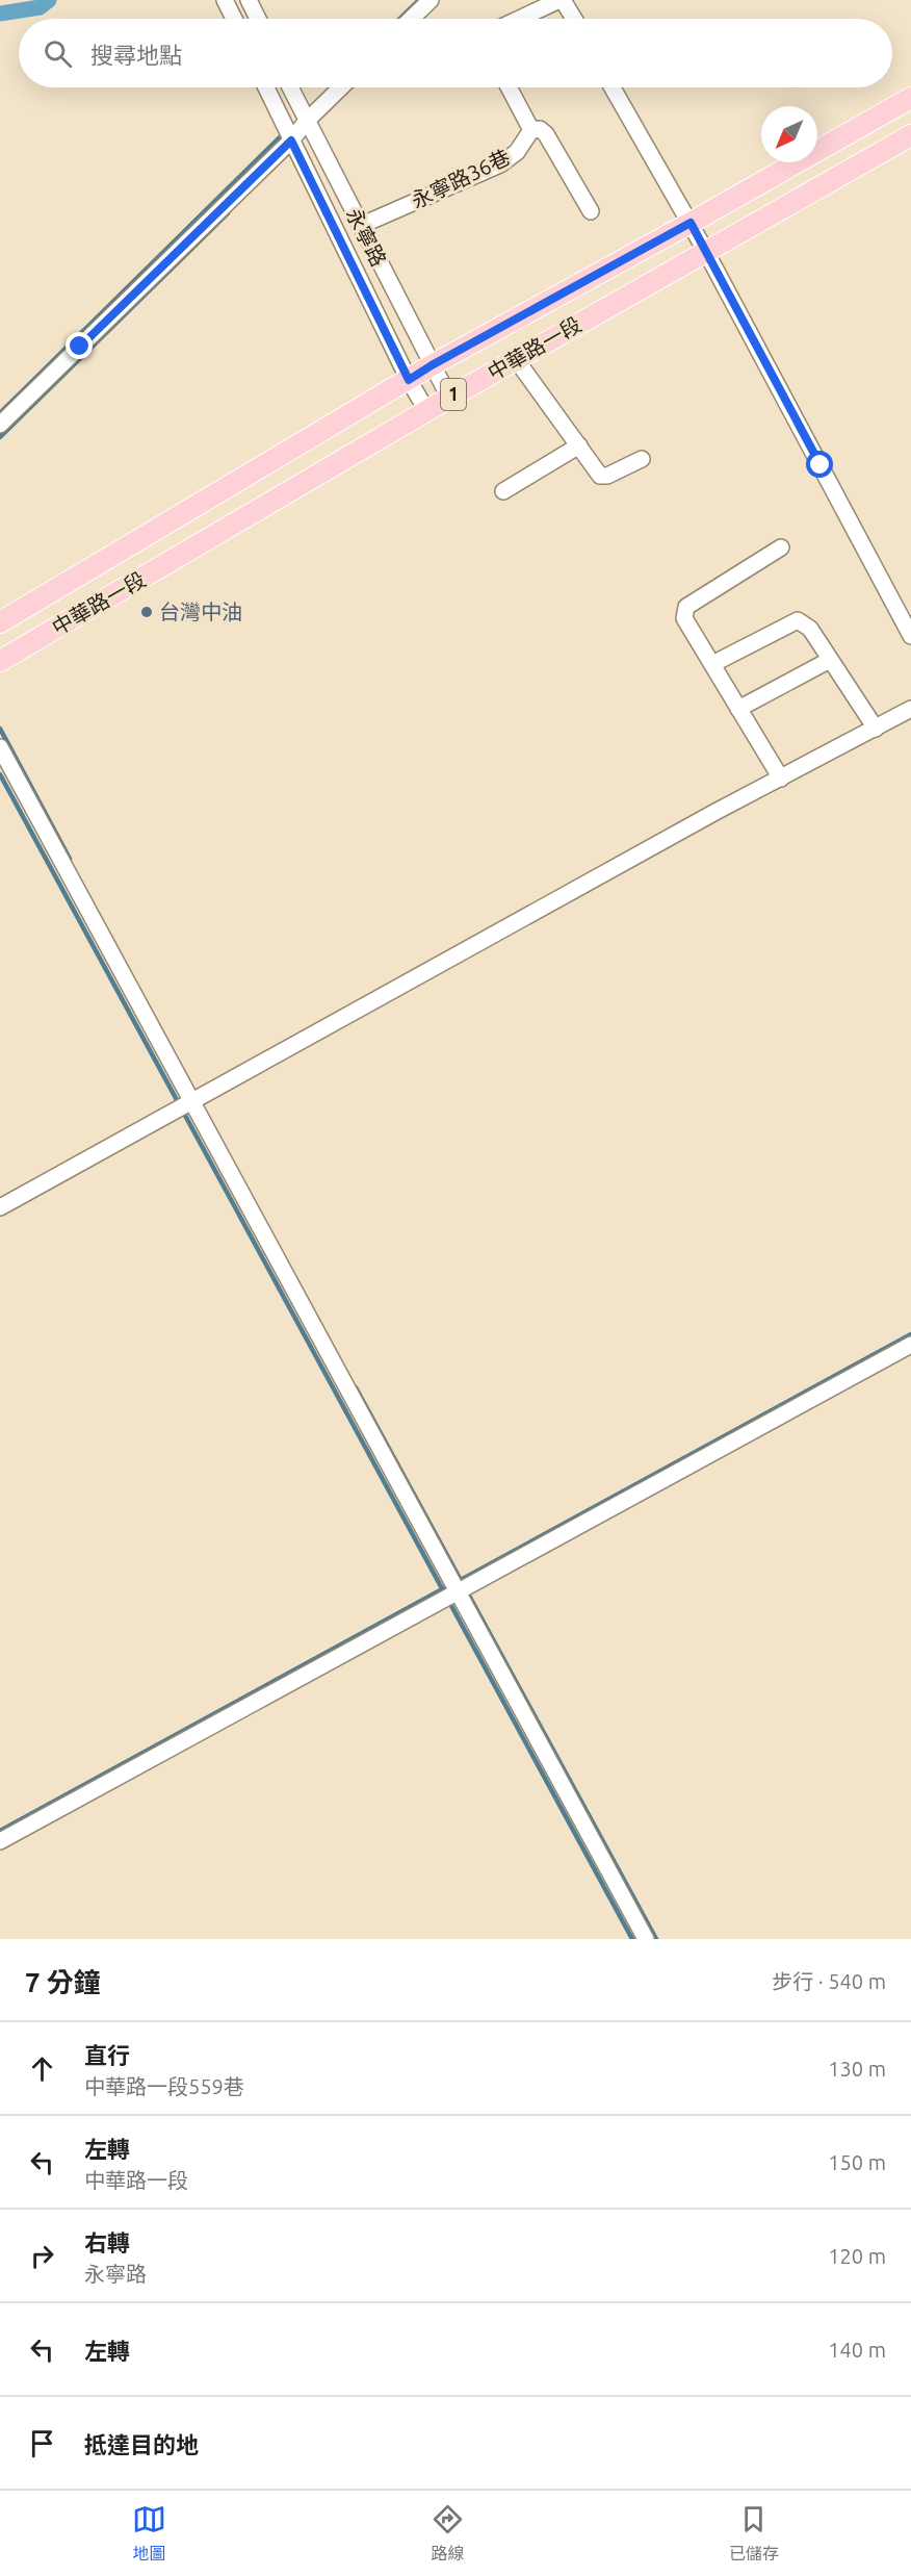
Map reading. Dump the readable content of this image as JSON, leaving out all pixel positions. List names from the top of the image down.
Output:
{
  "streets": {
    "main road": ["中華路一段", "1"],
    "street": ["永寧路36巷", "永寧路"]
  },
  "crossings": [
    ["永寧路36巷", "永寧路"],
    ["永寧路", "中華路一段"]
  ],
  "places": ["台灣中油"],
  "north": "bottom left",
  "page": {
    "search": "搜尋地點",
    "heading": ["7 分鐘", "步行 · 540 m"],
    "list": [
      ["直行", "中華路一段559巷", "130 m"],
      ["左轉", "中華路一段", "150 m"],
      ["右轉", "永寧路", "120 m"],
      ["左轉", "140 m"],
      "抵達目的地"
    ],
    "nav": ["地圖", "路線", "已儲存"]
  }
}
